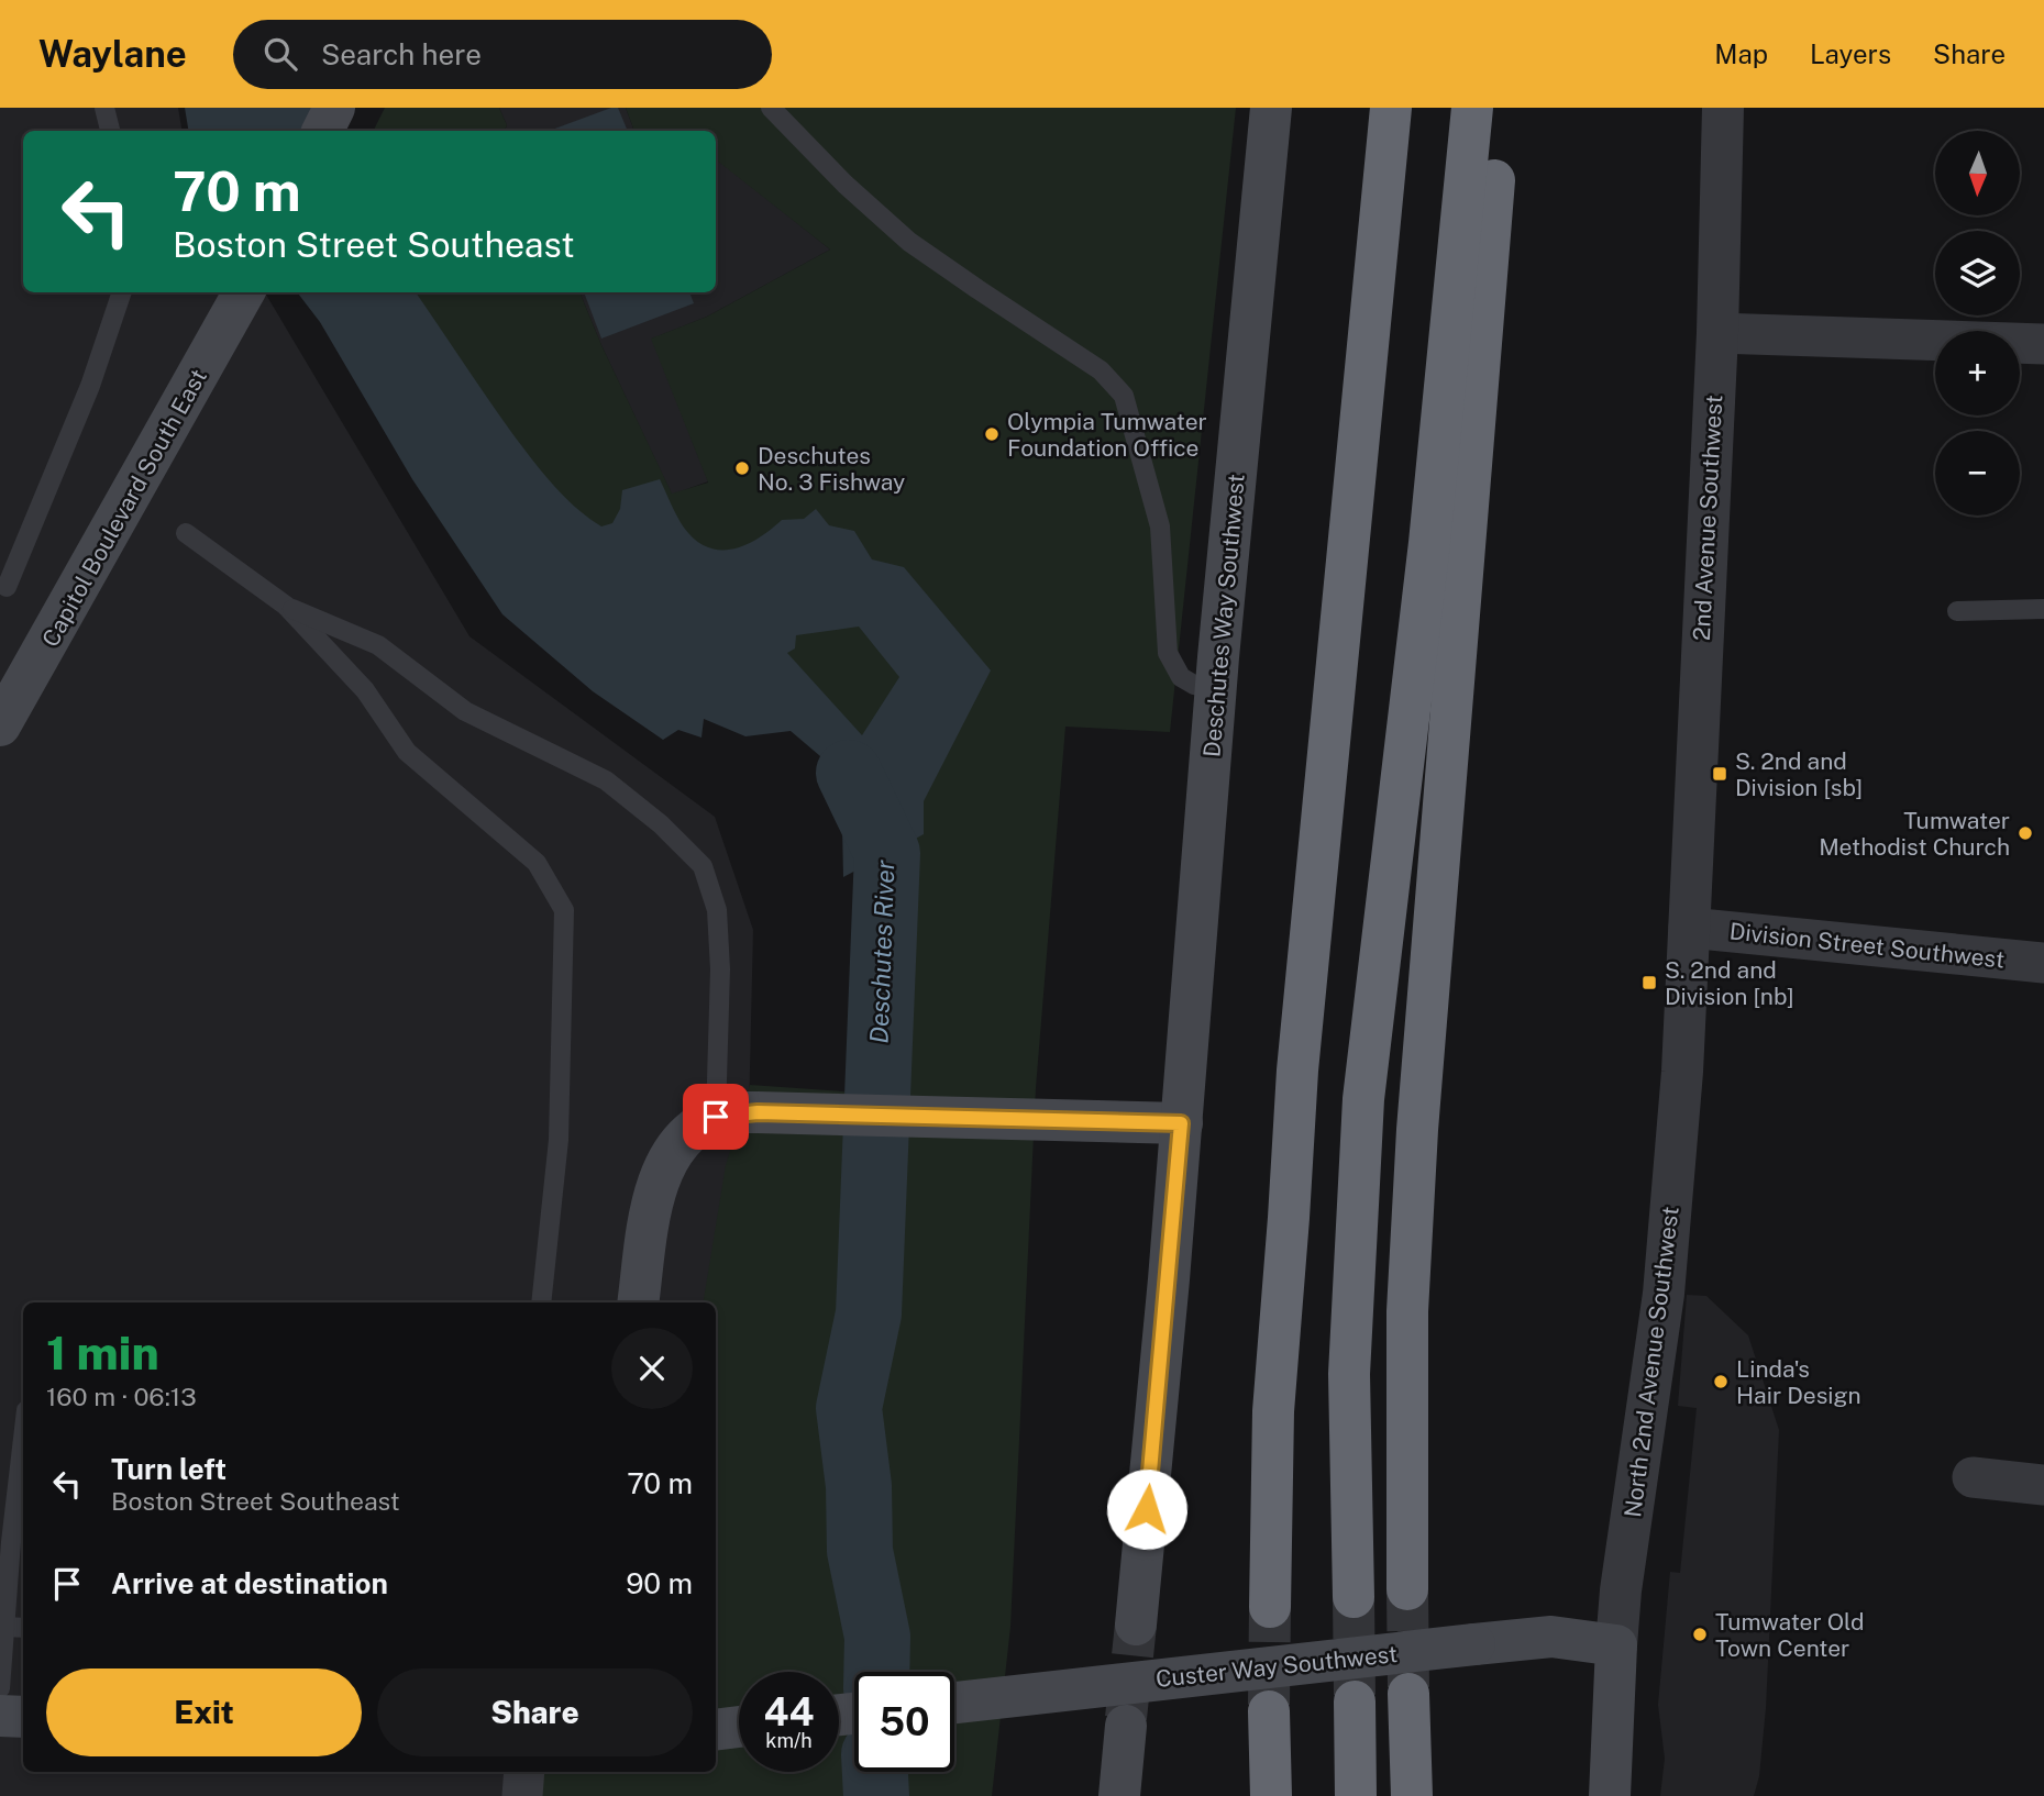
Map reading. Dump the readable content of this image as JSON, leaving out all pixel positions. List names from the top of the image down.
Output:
{
  "streets": {
    "main road": [
      "Capitol Boulevard South East",
      "Deschutes Way Southwest",
      "North 2nd Avenue Southwest",
      "Custer Way Southwest"
    ],
    "street": ["2nd Avenue Southwest", "Division Street Southwest"]
  },
  "crossings": [
    ["2nd Avenue Southwest", "Division Street Southwest"],
    ["2nd Avenue Southwest", "North 2nd Avenue Southwest"],
    ["Division Street Southwest", "North 2nd Avenue Southwest"],
    ["North 2nd Avenue Southwest", "Custer Way Southwest"]
  ],
  "water": ["Deschutes River"],
  "places": {
    "other": [
      "Olympia Tumwater Foundation Office",
      "Deschutes No. 3 Fishway",
      "Tumwater Methodist Church",
      "Linda's Hair Design",
      "Tumwater Old Town Center"
    ],
    "transit": ["S. 2nd and Division [sb]", "S. 2nd and Division [nb]"]
  },
  "north": "bottom",
  "page": {
    "header": "Waylane",
    "search": "Search here",
    "nav": ["Map", "Layers", "Share"],
    "map_buttons": ["+", "−"],
    "turn": ["70 m", "Boston Street Southeast"],
    "heading": ["1 min", "160 m · 06:13"],
    "list": [
      {
        "name": "Turn left",
        "note": "Boston Street Southeast",
        "value": "70 m"
      },
      {
        "name": "Arrive at destination",
        "value": "90 m"
      }
    ],
    "buttons": ["Exit", "Share"],
    "speed": "44 km/h",
    "limit": "50"
  }
}
